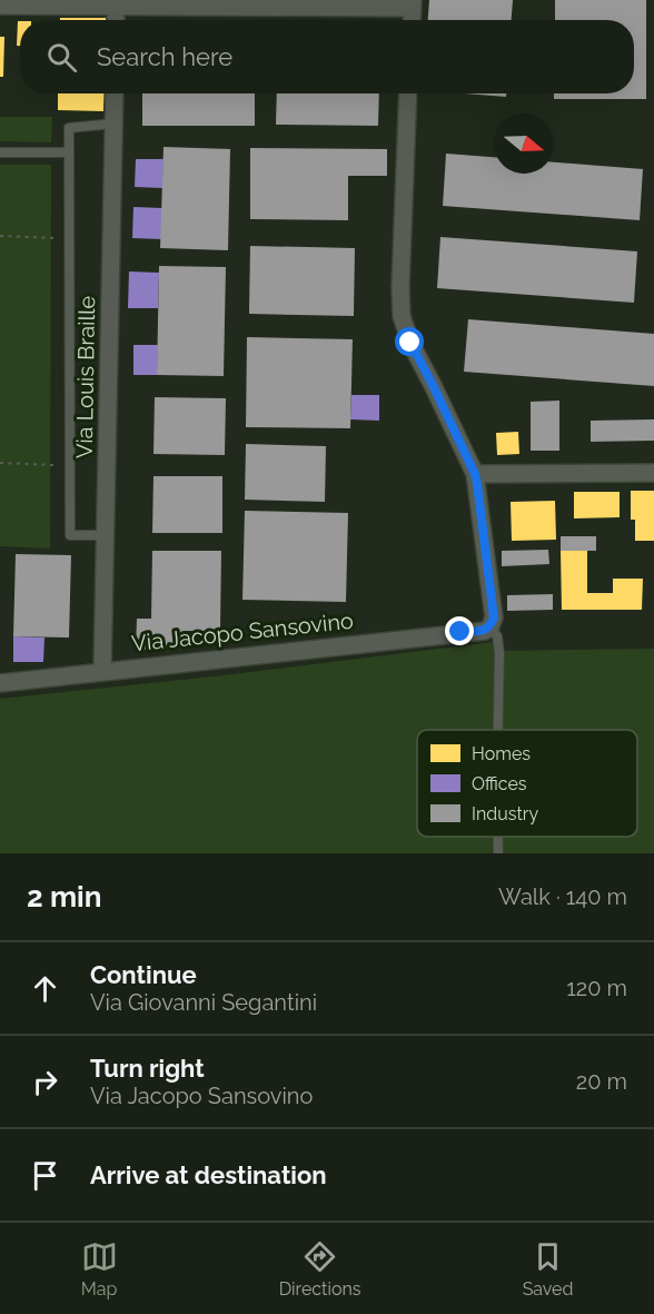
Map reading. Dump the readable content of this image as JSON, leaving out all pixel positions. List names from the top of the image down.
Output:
{
  "streets": {
    "street": ["Via Louis Braille", "Via Jacopo Sansovino"]
  },
  "crossings": [
    ["Via Louis Braille", "Via Jacopo Sansovino"]
  ],
  "legend": ["Homes", "Offices", "Industry"],
  "north": "right",
  "page": {
    "search": "Search here",
    "heading": ["2 min", "Walk · 140 m"],
    "list": [
      ["Continue", "Via Giovanni Segantini", "120 m"],
      ["Turn right", "Via Jacopo Sansovino", "20 m"],
      "Arrive at destination"
    ],
    "nav": ["Map", "Directions", "Saved"]
  }
}
